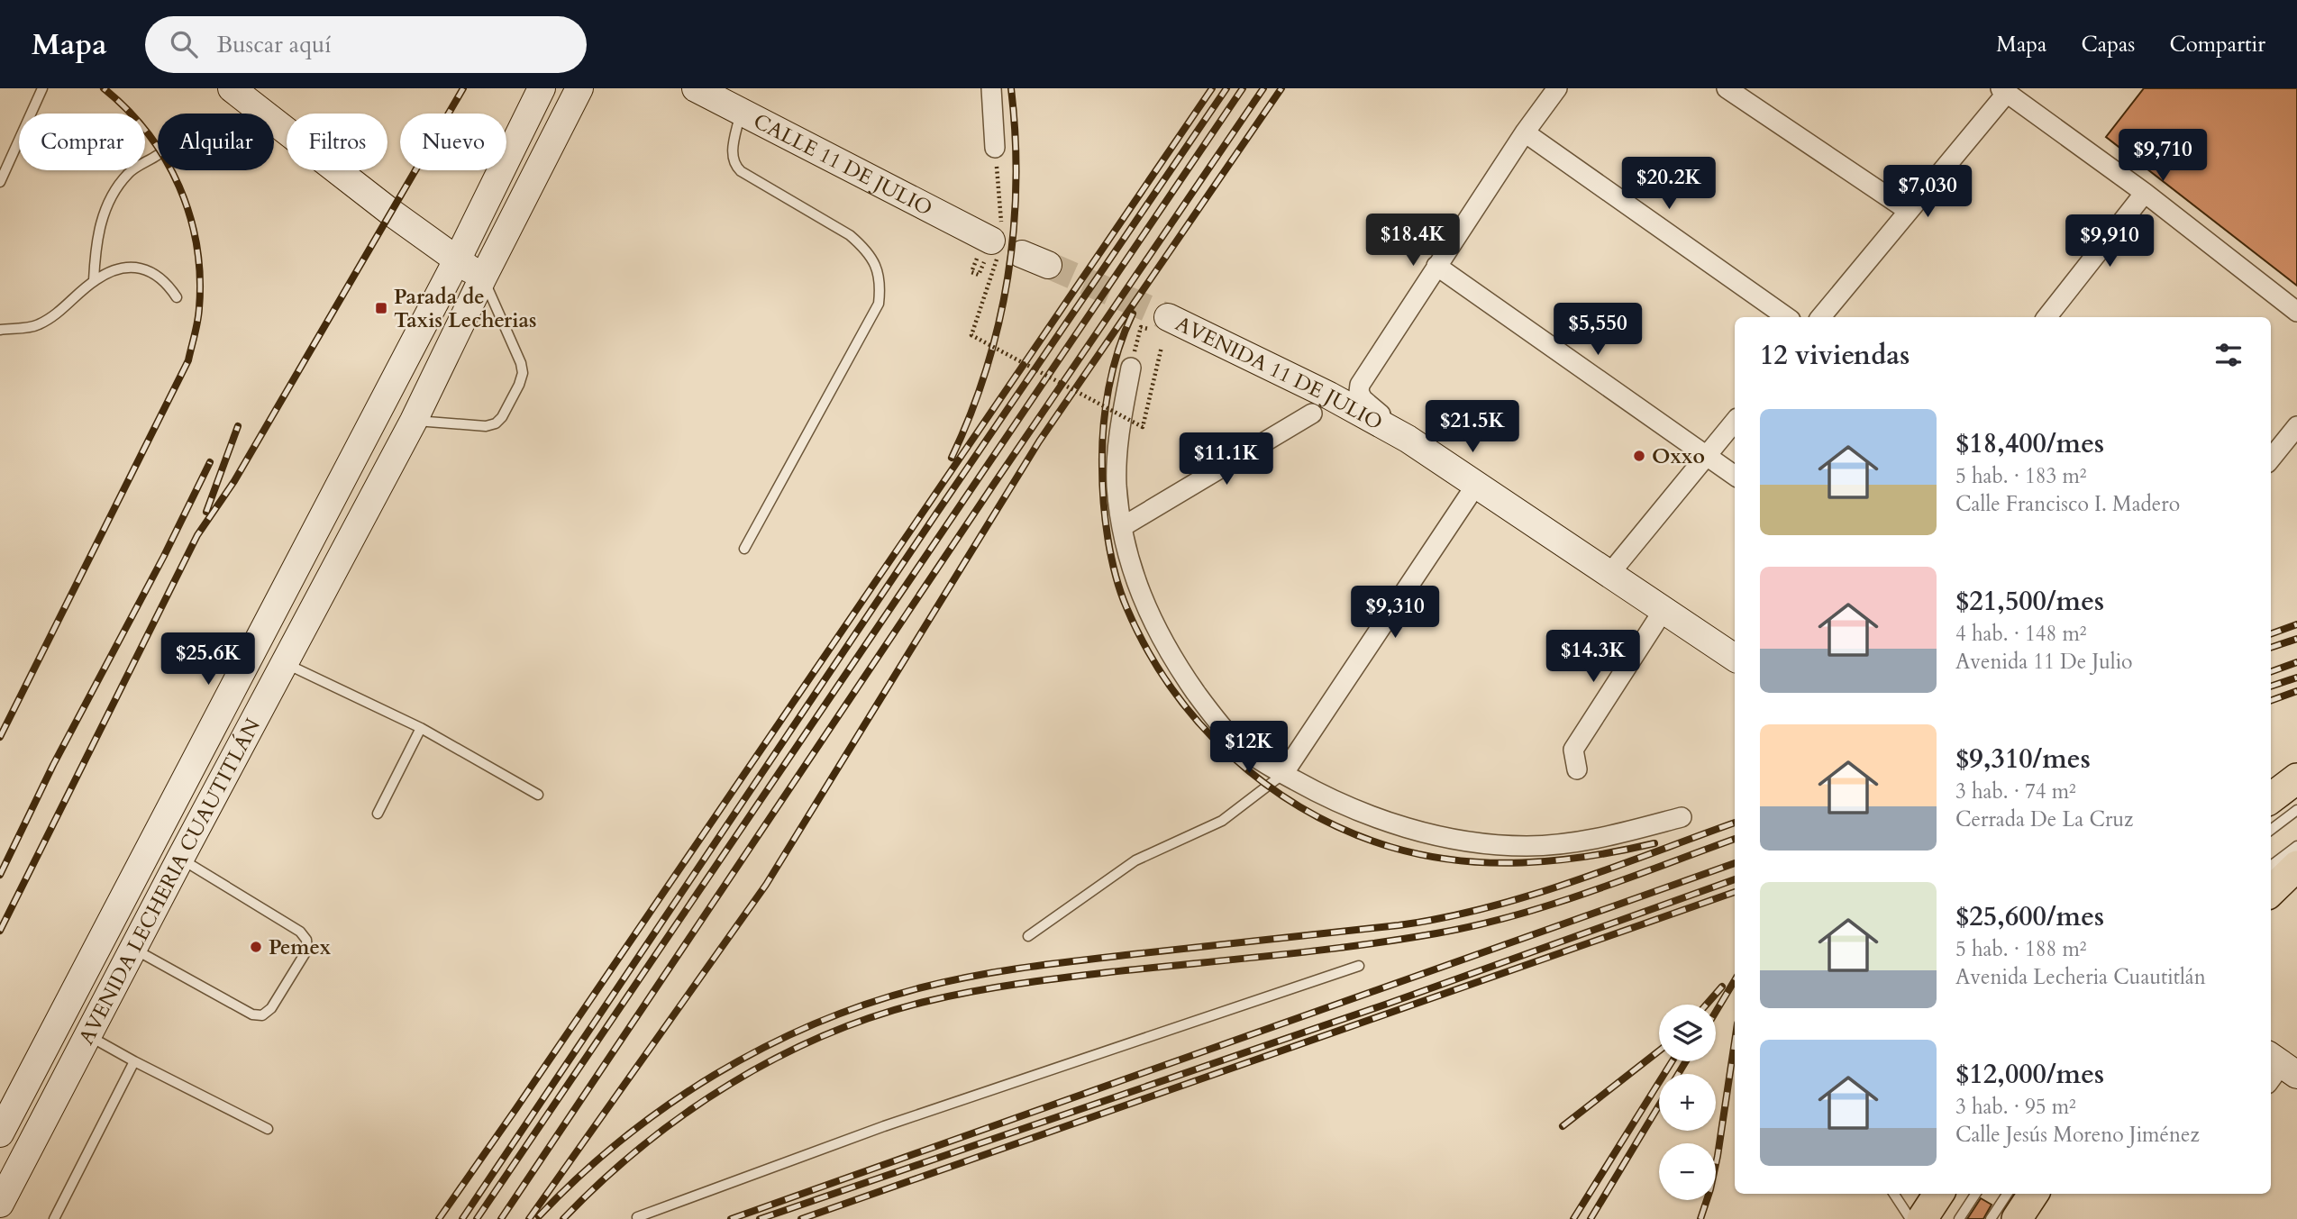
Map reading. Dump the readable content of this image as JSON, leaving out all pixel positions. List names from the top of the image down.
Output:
{
  "streets": {
    "main road": ["CALLE 11 DE JULIO", "AVENIDA 11 DE JULIO", "AVENIDA LECHERIA CUAUTITLÁN"]
  },
  "places": {
    "transit": ["Parada de Taxis Lecherias"],
    "other": ["Oxxo", "Pemex"]
  },
  "page": {
    "header": "Mapa",
    "search": "Buscar aquí",
    "nav": ["Mapa", "Capas", "Compartir"],
    "chip": [
      "Comprar",
      "Alquilar",
      "Filtros",
      "Nuevo"
    ],
    "price": [
      "$9,710",
      "$20.2K",
      "$7,030",
      "$18.4K",
      "$9,910",
      "$5,550",
      "$21.5K",
      "$11.1K",
      "$9,310",
      "$14.3K",
      "$25.6K",
      "$12K"
    ],
    "heading": "12 viviendas",
    "list": [
      {
        "name": "$18,400/mes",
        "note": "5 hab. · 183 m² · Calle Francisco I. Madero"
      },
      {
        "name": "$21,500/mes",
        "note": "4 hab. · 148 m² · Avenida 11 De Julio"
      },
      {
        "name": "$9,310/mes",
        "note": "3 hab. · 74 m² · Cerrada De La Cruz"
      },
      {
        "name": "$25,600/mes",
        "note": "5 hab. · 188 m² · Avenida Lecheria Cuautitlán"
      },
      {
        "name": "$12,000/mes",
        "note": "3 hab. · 95 m² · Calle Jesús Moreno Jiménez"
      }
    ],
    "map_buttons": ["+", "−"]
  }
}
